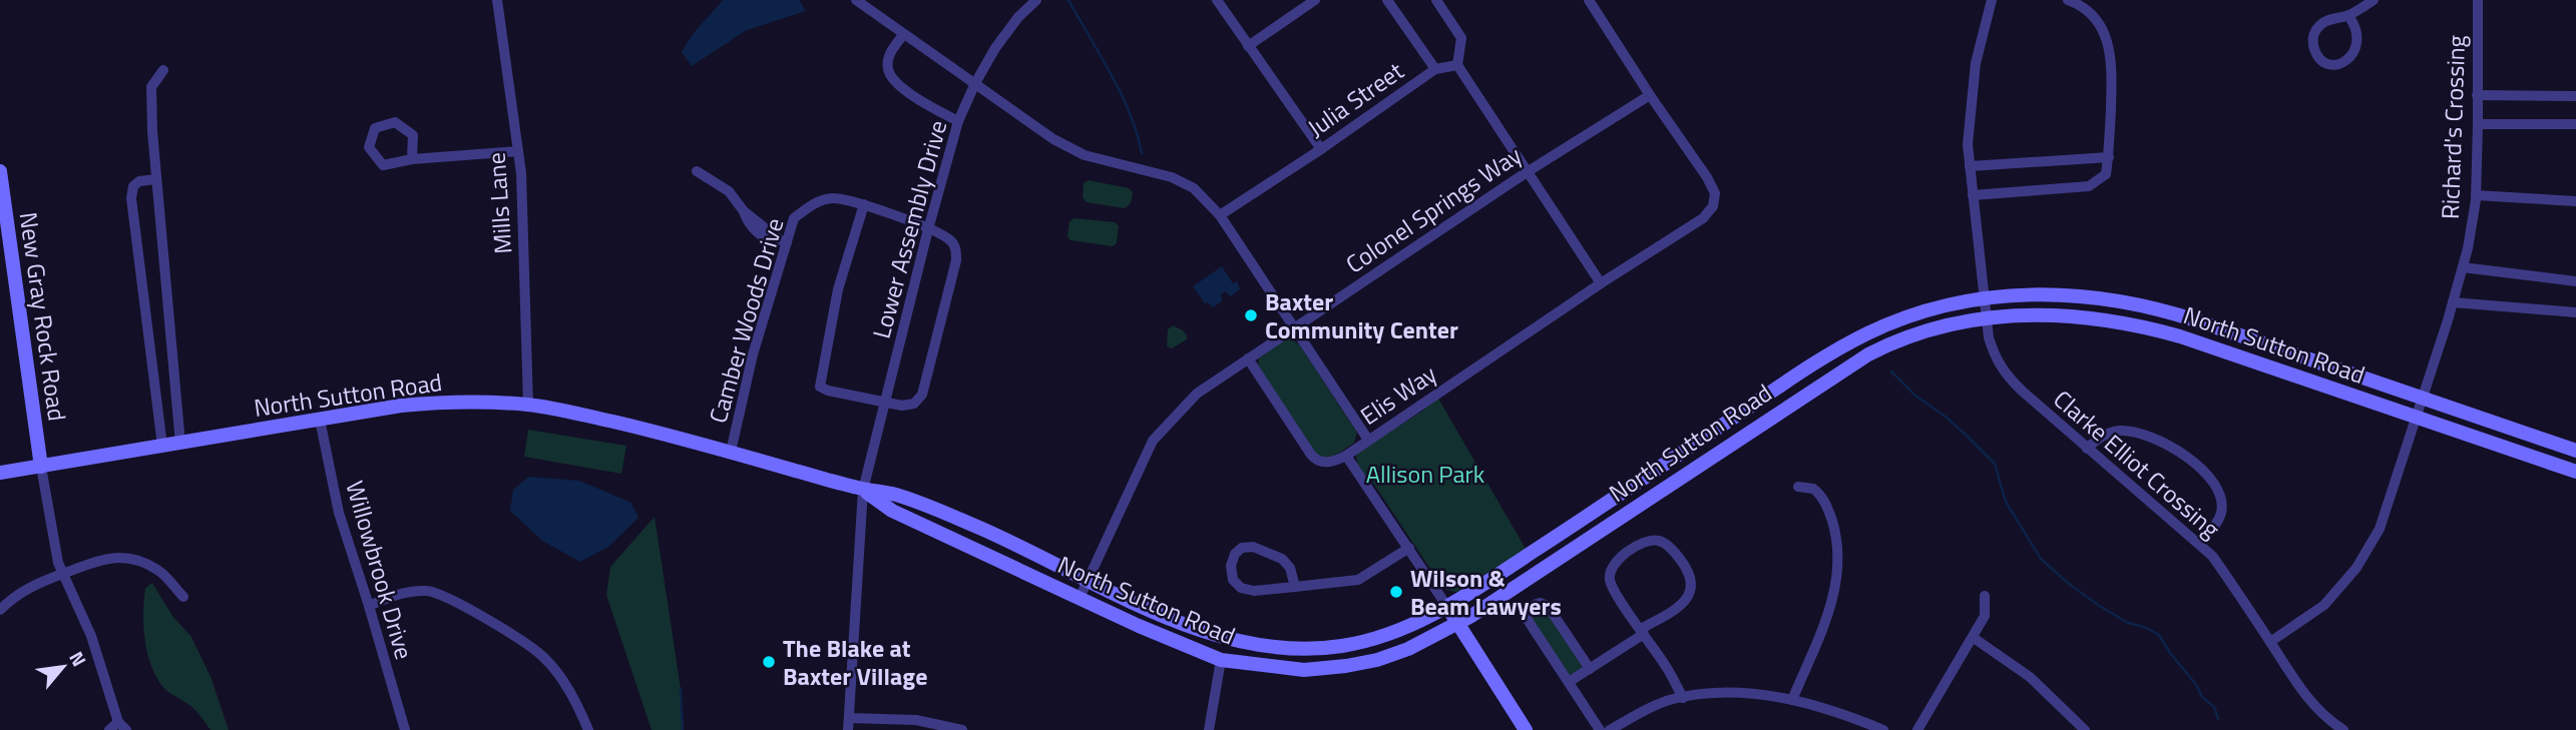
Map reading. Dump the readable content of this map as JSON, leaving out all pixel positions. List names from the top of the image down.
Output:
{
  "streets": {
    "main road": ["New Gray Rock Road", "North Sutton Road"],
    "street": [
      "Julia Street",
      "Richard's Crossing",
      "Mills Lane",
      "Colonel Springs Way",
      "Lower Assembly Drive",
      "Camber Woods Drive",
      "Elis Way",
      "Clarke Elliot Crossing",
      "Willowbrook Drive"
    ]
  },
  "crossings": [
    ["Richard's Crossing", "North Sutton Road"],
    ["Richard's Crossing", "Clarke Elliot Crossing"],
    ["Mills Lane", "North Sutton Road"],
    ["Colonel Springs Way", "North Sutton Road"],
    ["Colonel Springs Way", "Elis Way"],
    ["Lower Assembly Drive", "Camber Woods Drive"],
    ["Lower Assembly Drive", "North Sutton Road"],
    ["New Gray Rock Road", "North Sutton Road"],
    ["Camber Woods Drive", "North Sutton Road"],
    ["North Sutton Road", "Clarke Elliot Crossing"],
    ["North Sutton Road", "Willowbrook Drive"]
  ],
  "parks": ["Allison Park"],
  "places": ["Baxter Community Center", "Wilson & Beam Lawyers", "The Blake at Baxter Village"],
  "north": "top right"
}
